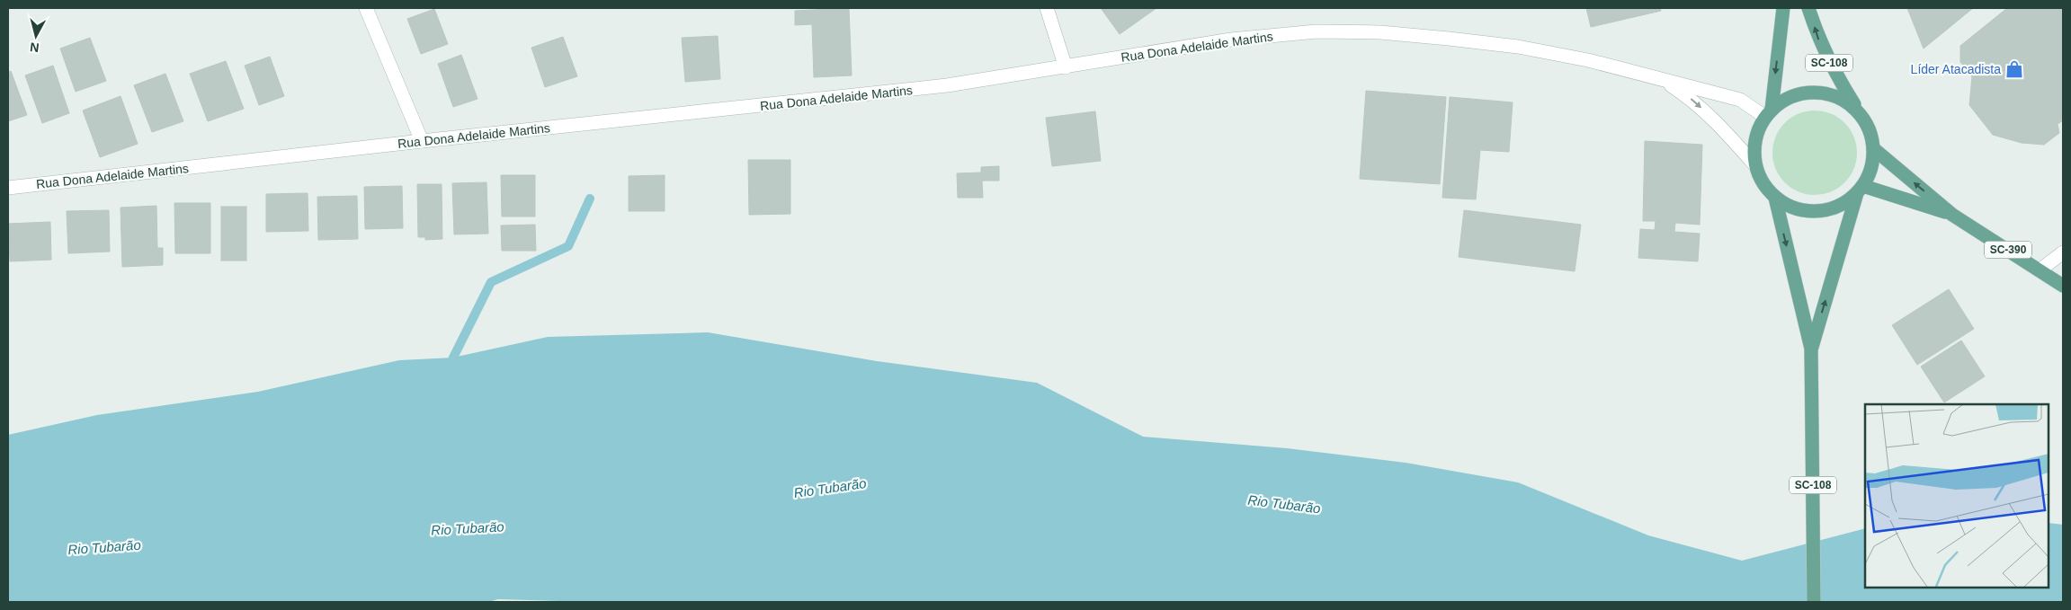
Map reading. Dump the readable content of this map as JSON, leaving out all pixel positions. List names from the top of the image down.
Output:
{
  "streets": {
    "main road": ["SC-108", "SC-390"],
    "street": ["Rua Dona Adelaide Martins"]
  },
  "crossings": [
    ["Rua Dona Adelaide Martins", "SC-108"],
    ["Rua Dona Adelaide Martins", "SC-390"],
    ["SC-108", "SC-390"]
  ],
  "water": ["Rio Tubarão"],
  "places": {
    "shop": ["Líder Atacadista"]
  },
  "north": "bottom"
}
